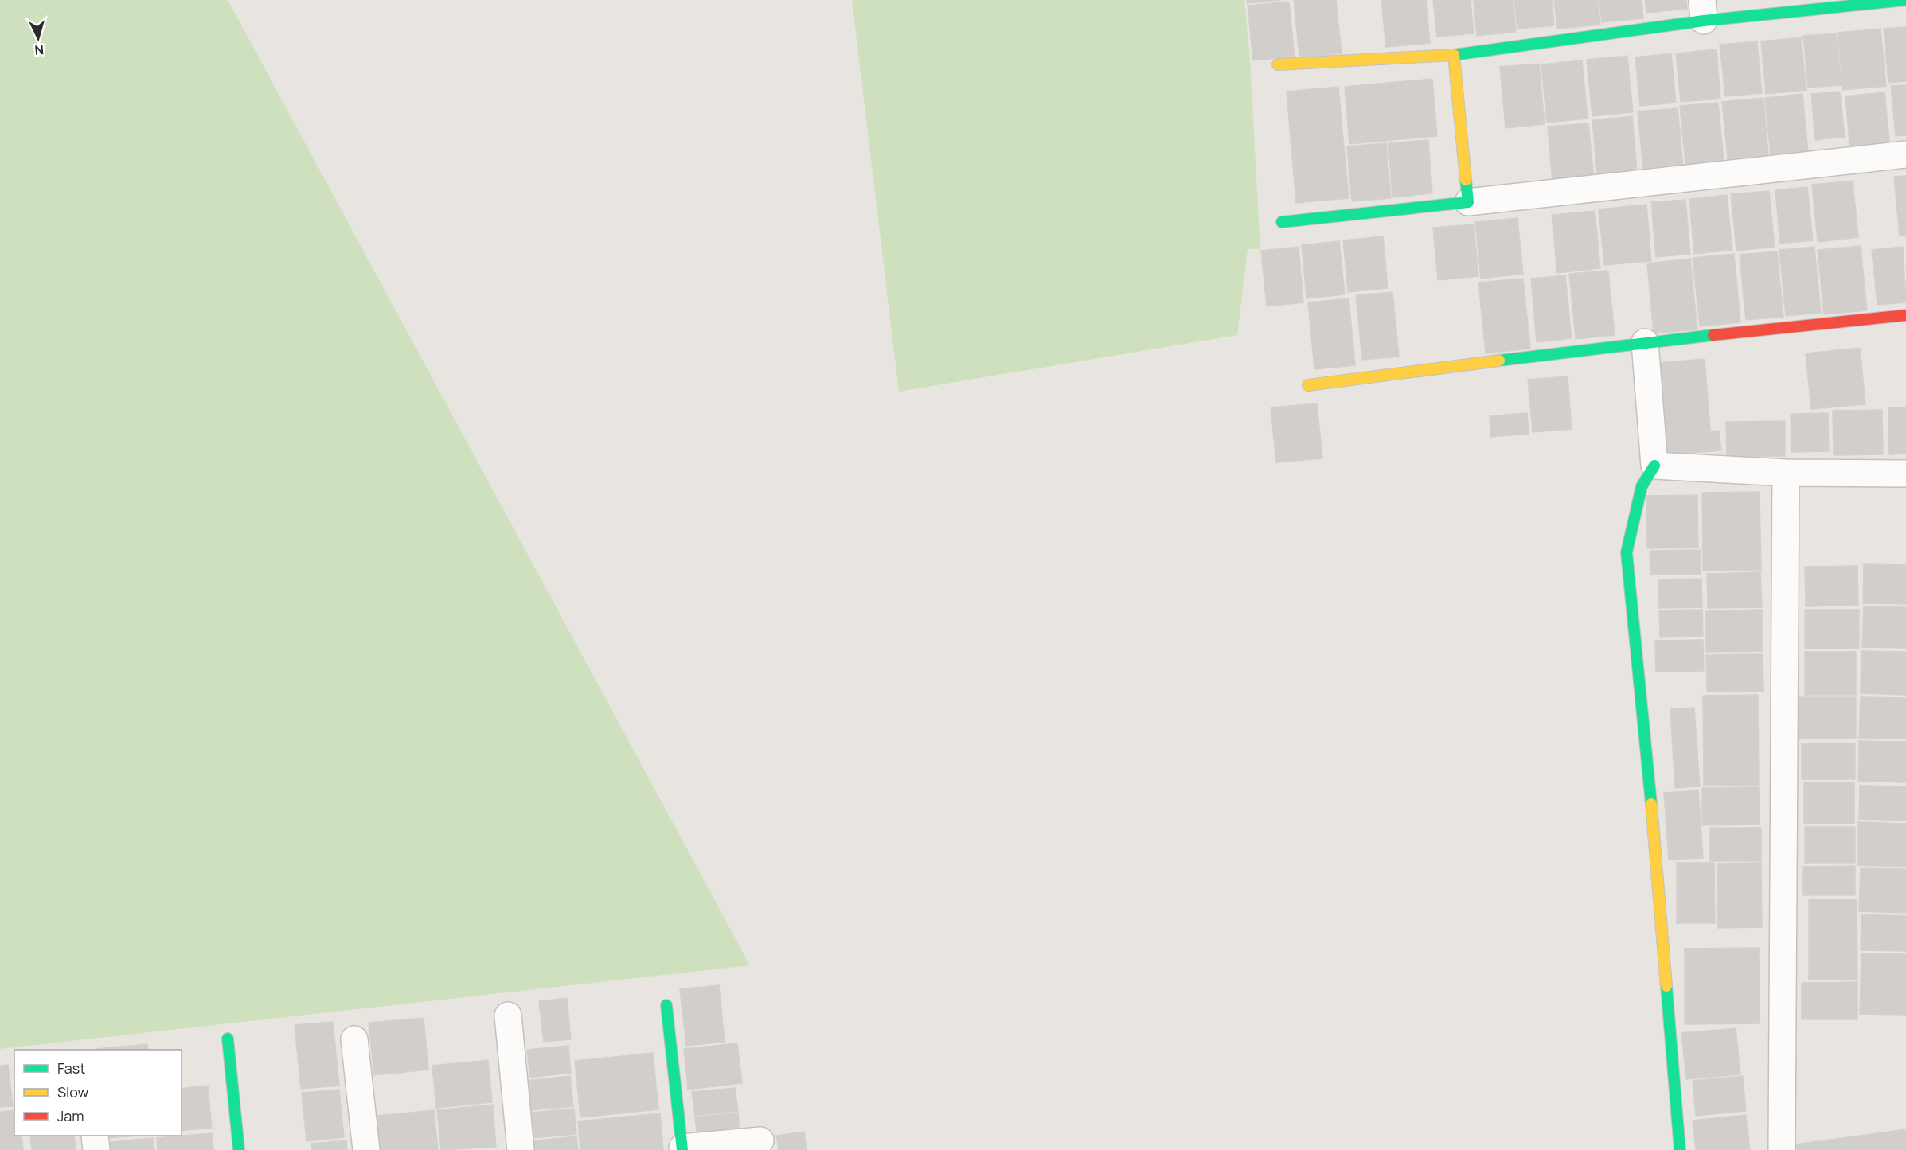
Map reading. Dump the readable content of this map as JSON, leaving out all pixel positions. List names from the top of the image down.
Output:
{
  "legend": ["Fast", "Slow", "Jam"],
  "north": "bottom"
}
